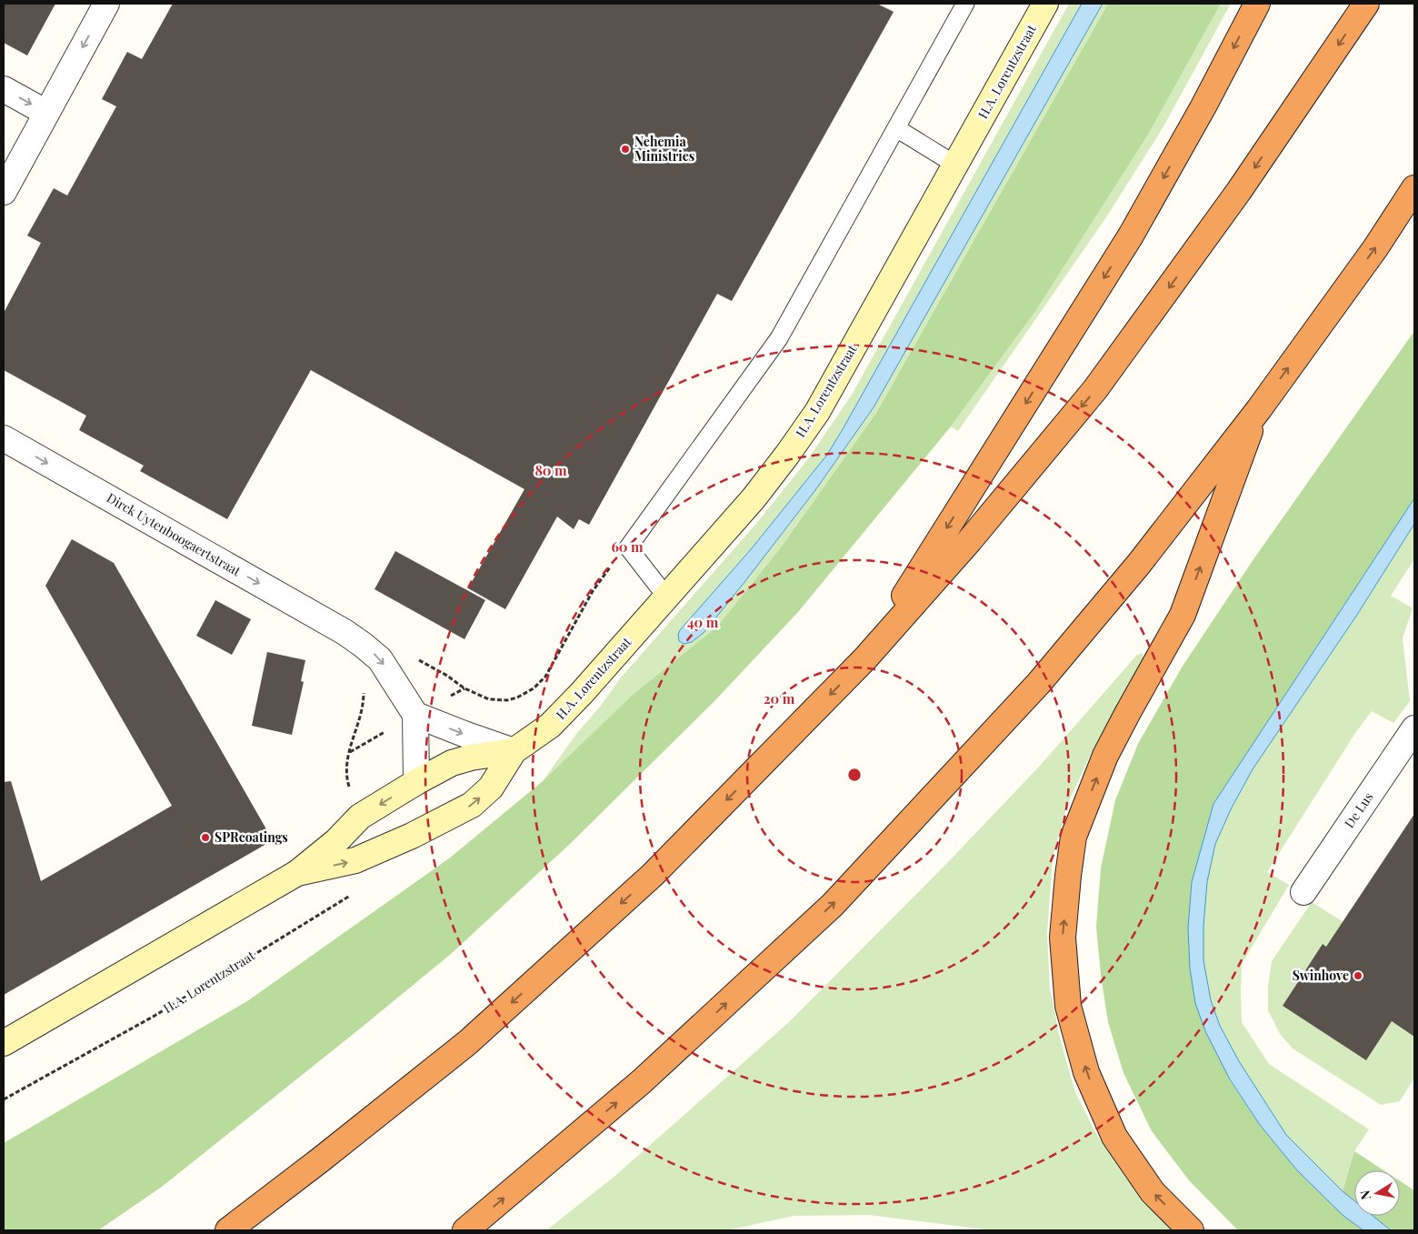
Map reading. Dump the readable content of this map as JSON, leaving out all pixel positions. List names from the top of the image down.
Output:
{
  "streets": {
    "street": ["H.A. Lorentzstraat", "Dirck Uytenboogaertstraat", "De Lus"]
  },
  "one_way": ["Dirck Uytenboogaertstraat"],
  "places": ["Nehemia Ministries", "SPRcoatings", "Swinhove"],
  "north": "left",
  "rings": [
    "80 m",
    "60 m",
    "40 m",
    "20 m"
  ]
}
